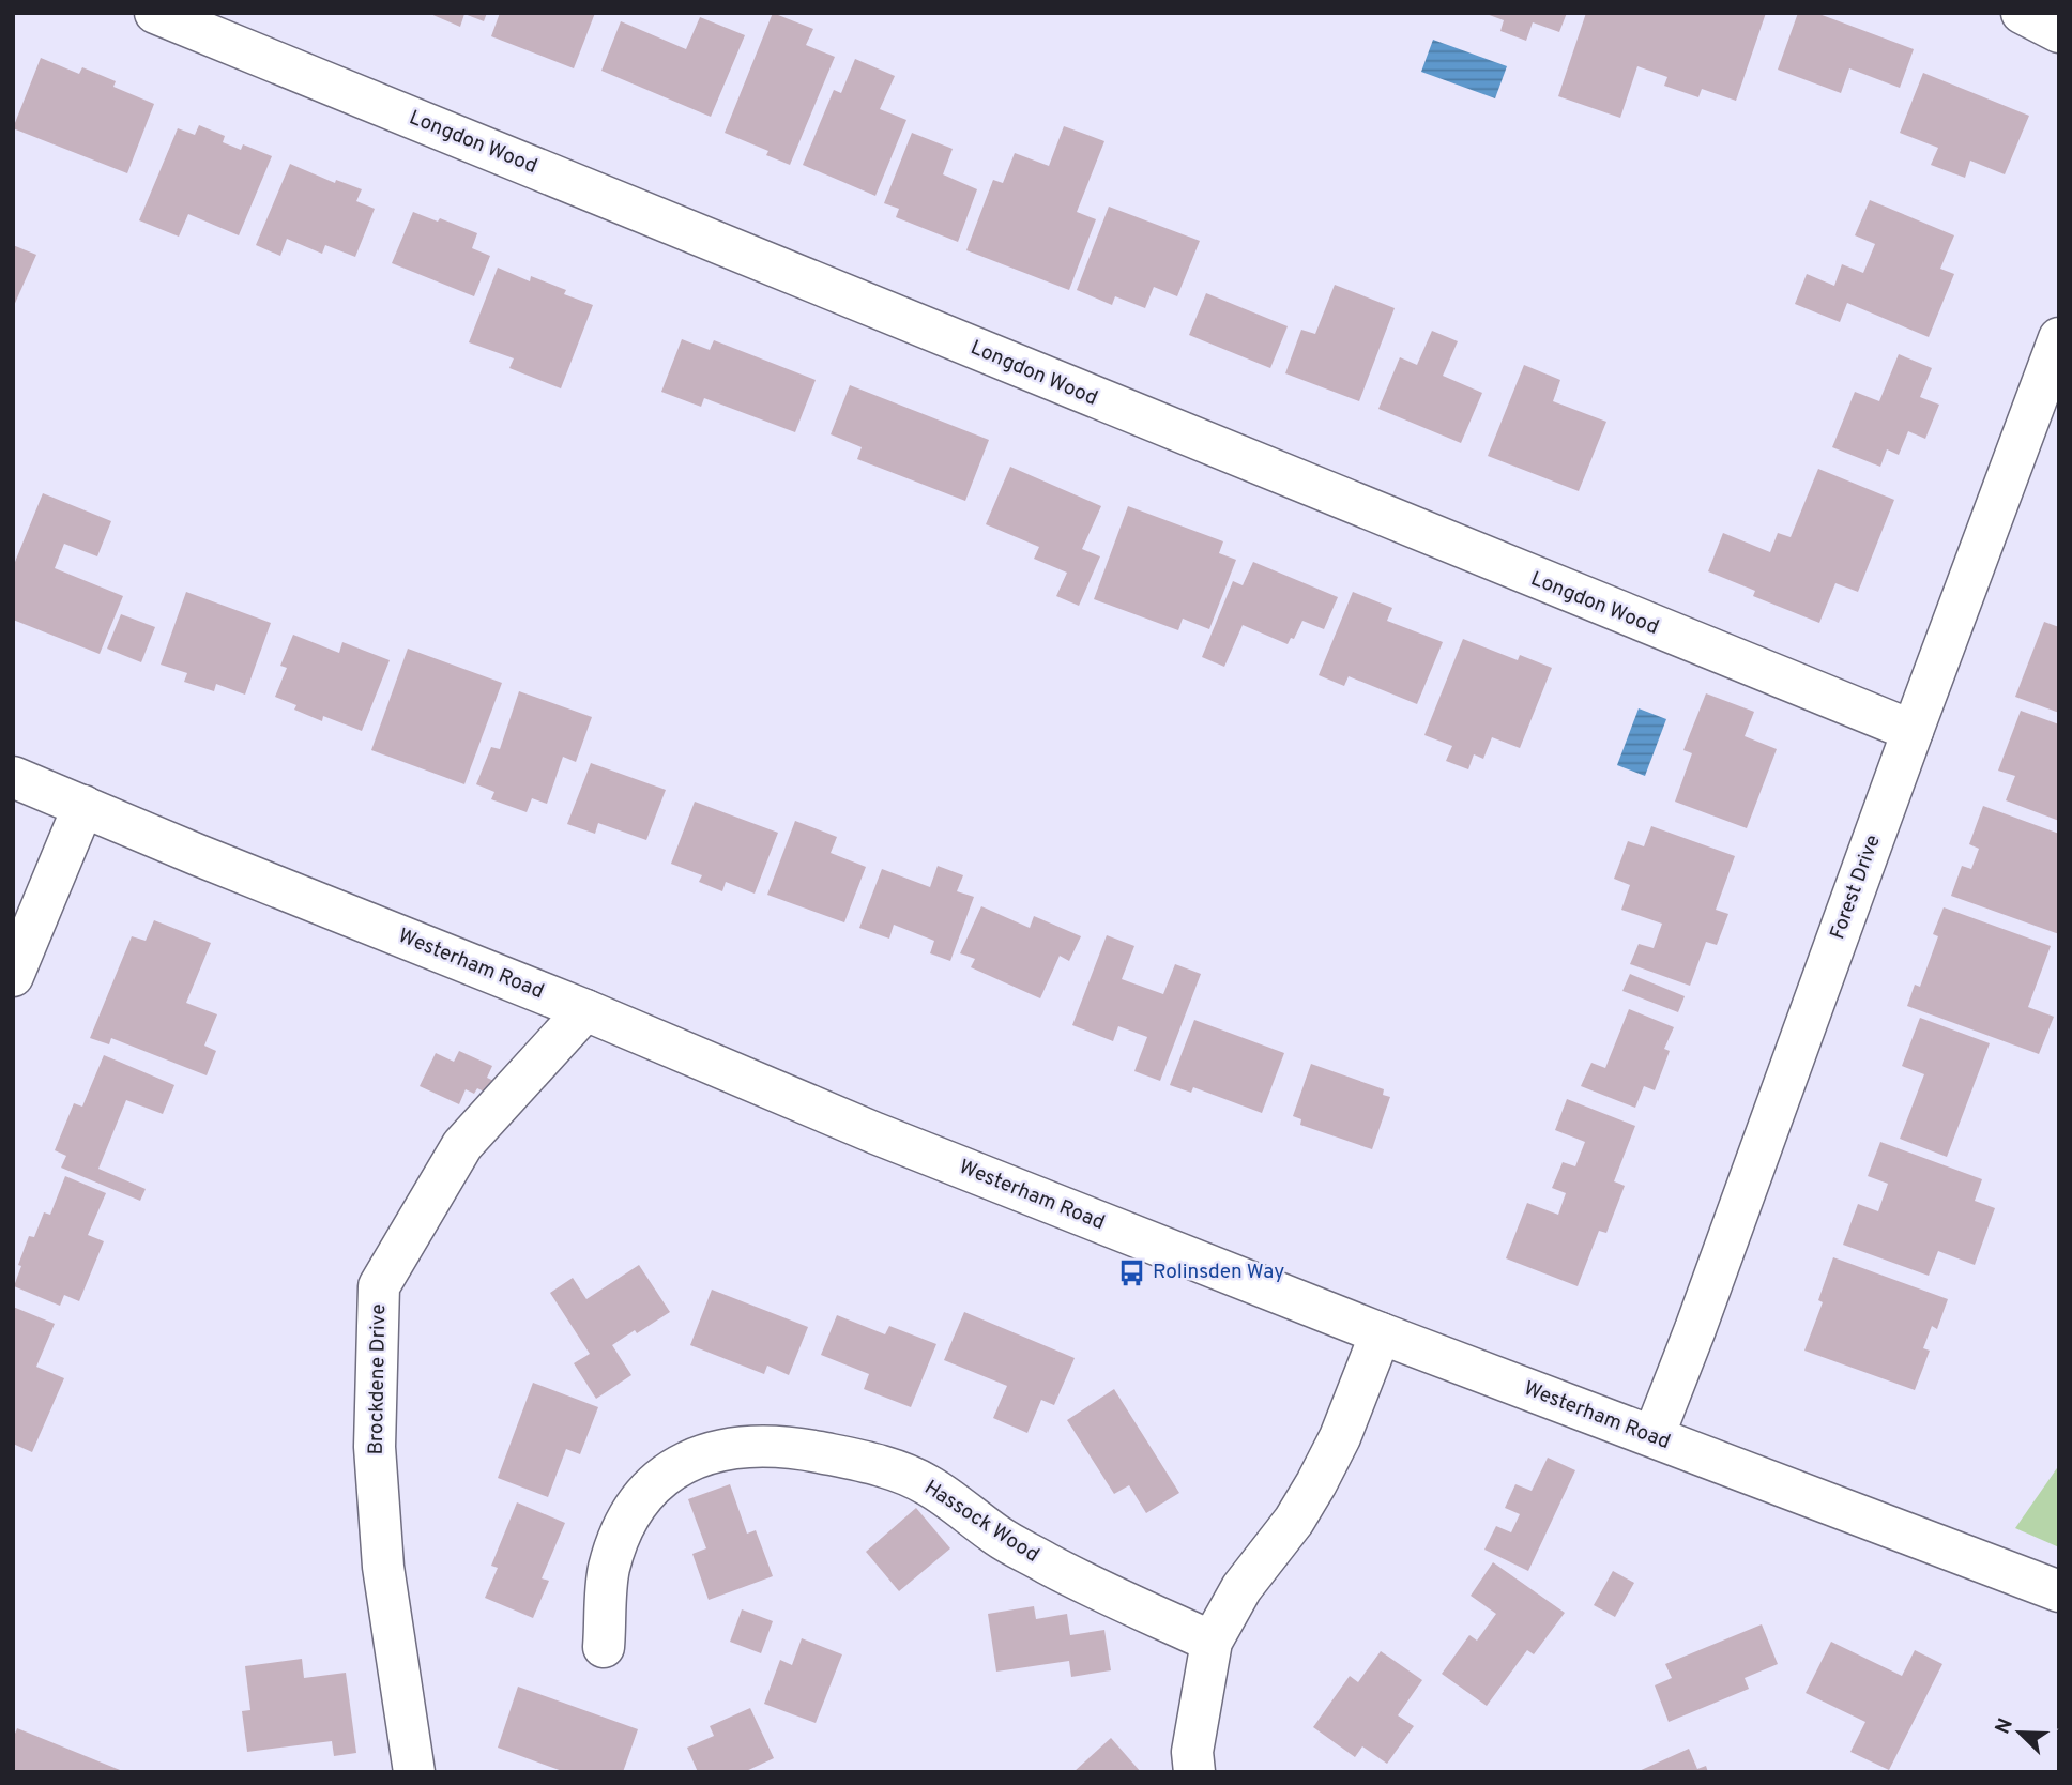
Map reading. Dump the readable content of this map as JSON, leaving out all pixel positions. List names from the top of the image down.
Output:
{
  "streets": {
    "street": [
      "Longdon Wood",
      "Forest Drive",
      "Westerham Road",
      "Brockdene Drive",
      "Hassock Wood"
    ]
  },
  "crossings": [
    ["Longdon Wood", "Forest Drive"],
    ["Forest Drive", "Westerham Road"],
    ["Westerham Road", "Brockdene Drive"]
  ],
  "places": {
    "bus stop": ["Rolinsden Way"]
  },
  "north": "top left"
}
